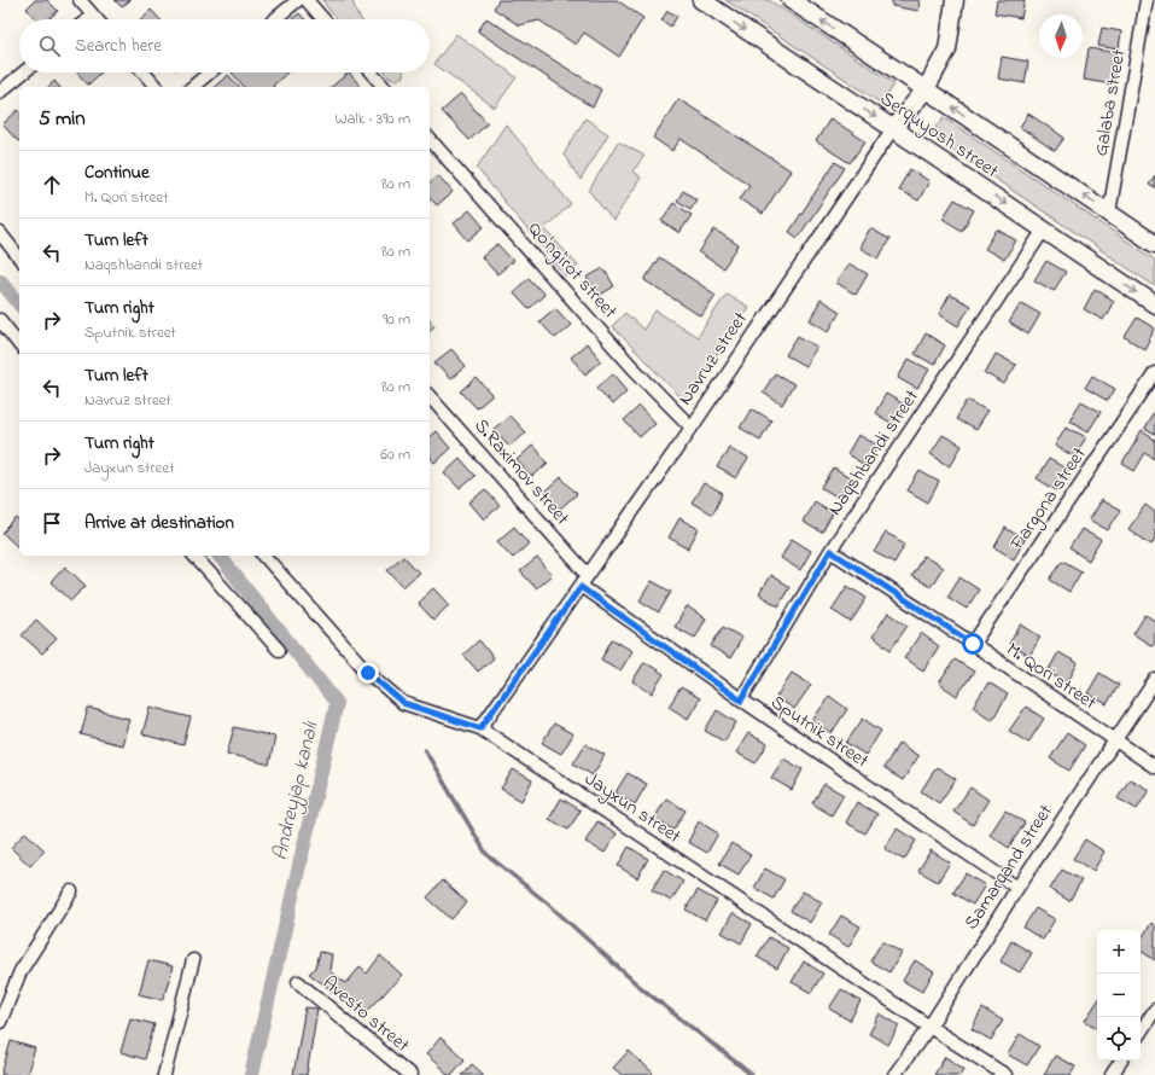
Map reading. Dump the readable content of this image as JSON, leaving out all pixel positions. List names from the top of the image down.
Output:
{
  "streets": {
    "street": [
      "Galaba street",
      "Serquyosh street",
      "Qo'ng'irot street",
      "Navruz street",
      "Naqshbandi street",
      "S.Raximov street",
      "Fargona street",
      "M. Qori street",
      "Sputnik street",
      "Jayxun street",
      "Samarqand street",
      "Avesto street"
    ]
  },
  "crossings": [
    ["Galaba street", "Serquyosh street"],
    ["Serquyosh street", "Navruz street"],
    ["Serquyosh street", "Naqshbandi street"],
    ["Qo'ng'irot street", "Navruz street"],
    ["Navruz street", "S.Raximov street"],
    ["Navruz street", "Sputnik street"],
    ["Navruz street", "Jayxun street"],
    ["Naqshbandi street", "M. Qori street"],
    ["Naqshbandi street", "Sputnik street"],
    ["Fargona street", "M. Qori street"],
    ["M. Qori street", "Samarqand street"],
    ["Sputnik street", "Samarqand street"],
    ["Jayxun street", "Samarqand street"]
  ],
  "water": ["Andreyjap kanalı"],
  "north": "bottom",
  "page": {
    "search": "Search here",
    "heading": ["5 min", "Walk · 390 m"],
    "list": [
      ["Continue", "M. Qori street", "80 m"],
      ["Turn left", "Naqshbandi street", "80 m"],
      ["Turn right", "Sputnik street", "90 m"],
      ["Turn left", "Navruz street", "80 m"],
      ["Turn right", "Jayxun street", "60 m"],
      "Arrive at destination"
    ],
    "map_buttons": ["+", "−"]
  }
}
